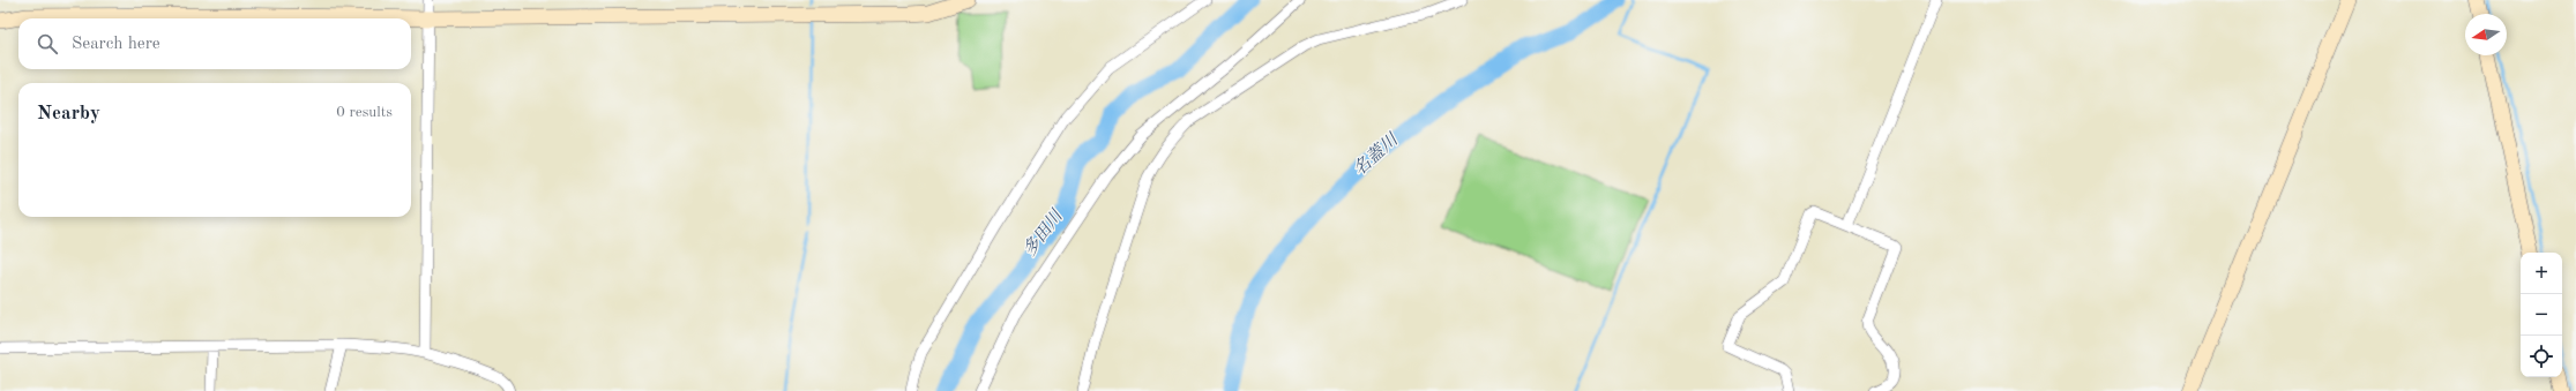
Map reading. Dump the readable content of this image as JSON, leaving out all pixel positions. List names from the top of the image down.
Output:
{
  "water": ["名蓋川", "多田川"],
  "north": "left",
  "page": {
    "search": "Search here",
    "heading": ["Nearby", "0 results"],
    "map_buttons": ["+", "−"]
  }
}
